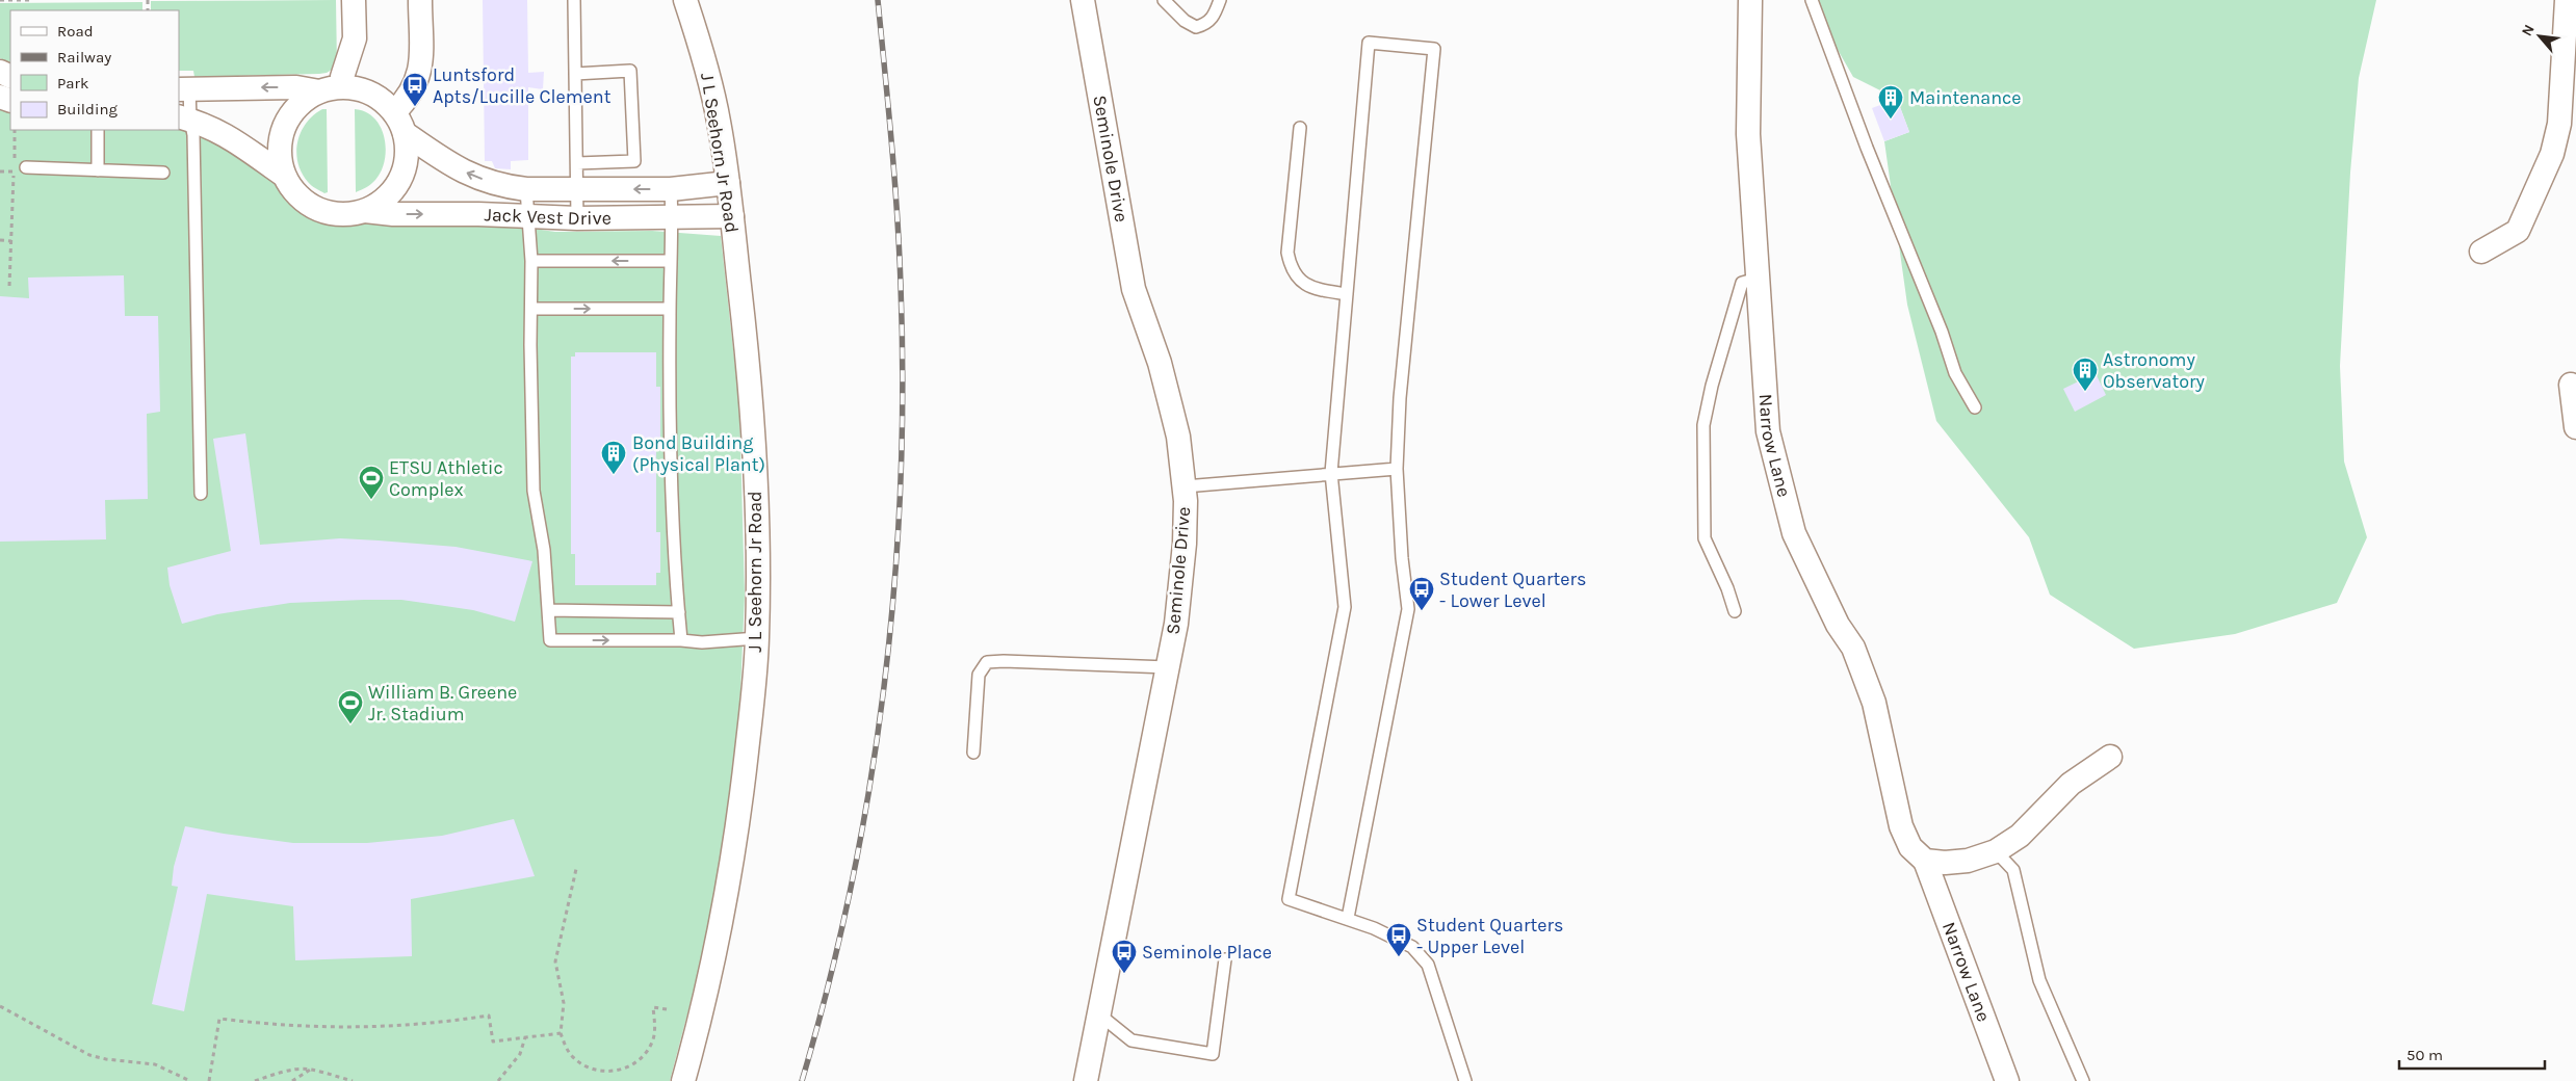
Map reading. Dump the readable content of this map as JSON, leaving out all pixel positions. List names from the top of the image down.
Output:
{
  "streets": {
    "street": [
      "J L Seehorn Jr Road",
      "Seminole Drive",
      "Jack Vest Drive",
      "Narrow Lane"
    ]
  },
  "crossings": [
    ["J L Seehorn Jr Road", "Jack Vest Drive"]
  ],
  "places": {
    "bus stop": [
      "Luntsford Apts/Lucille Clement",
      "Student Quarters - Lower Level",
      "Student Quarters - Upper Level",
      "Seminole Place"
    ],
    "building": ["Maintenance", "Astronomy Observatory", "Bond Building (Physical Plant)"],
    "sports": ["ETSU Athletic Complex", "William B. Greene Jr. Stadium"]
  },
  "legend": [
    "Road",
    "Railway",
    "Park",
    "Building"
  ],
  "scale_bar": "50 m",
  "north": "top left"
}
